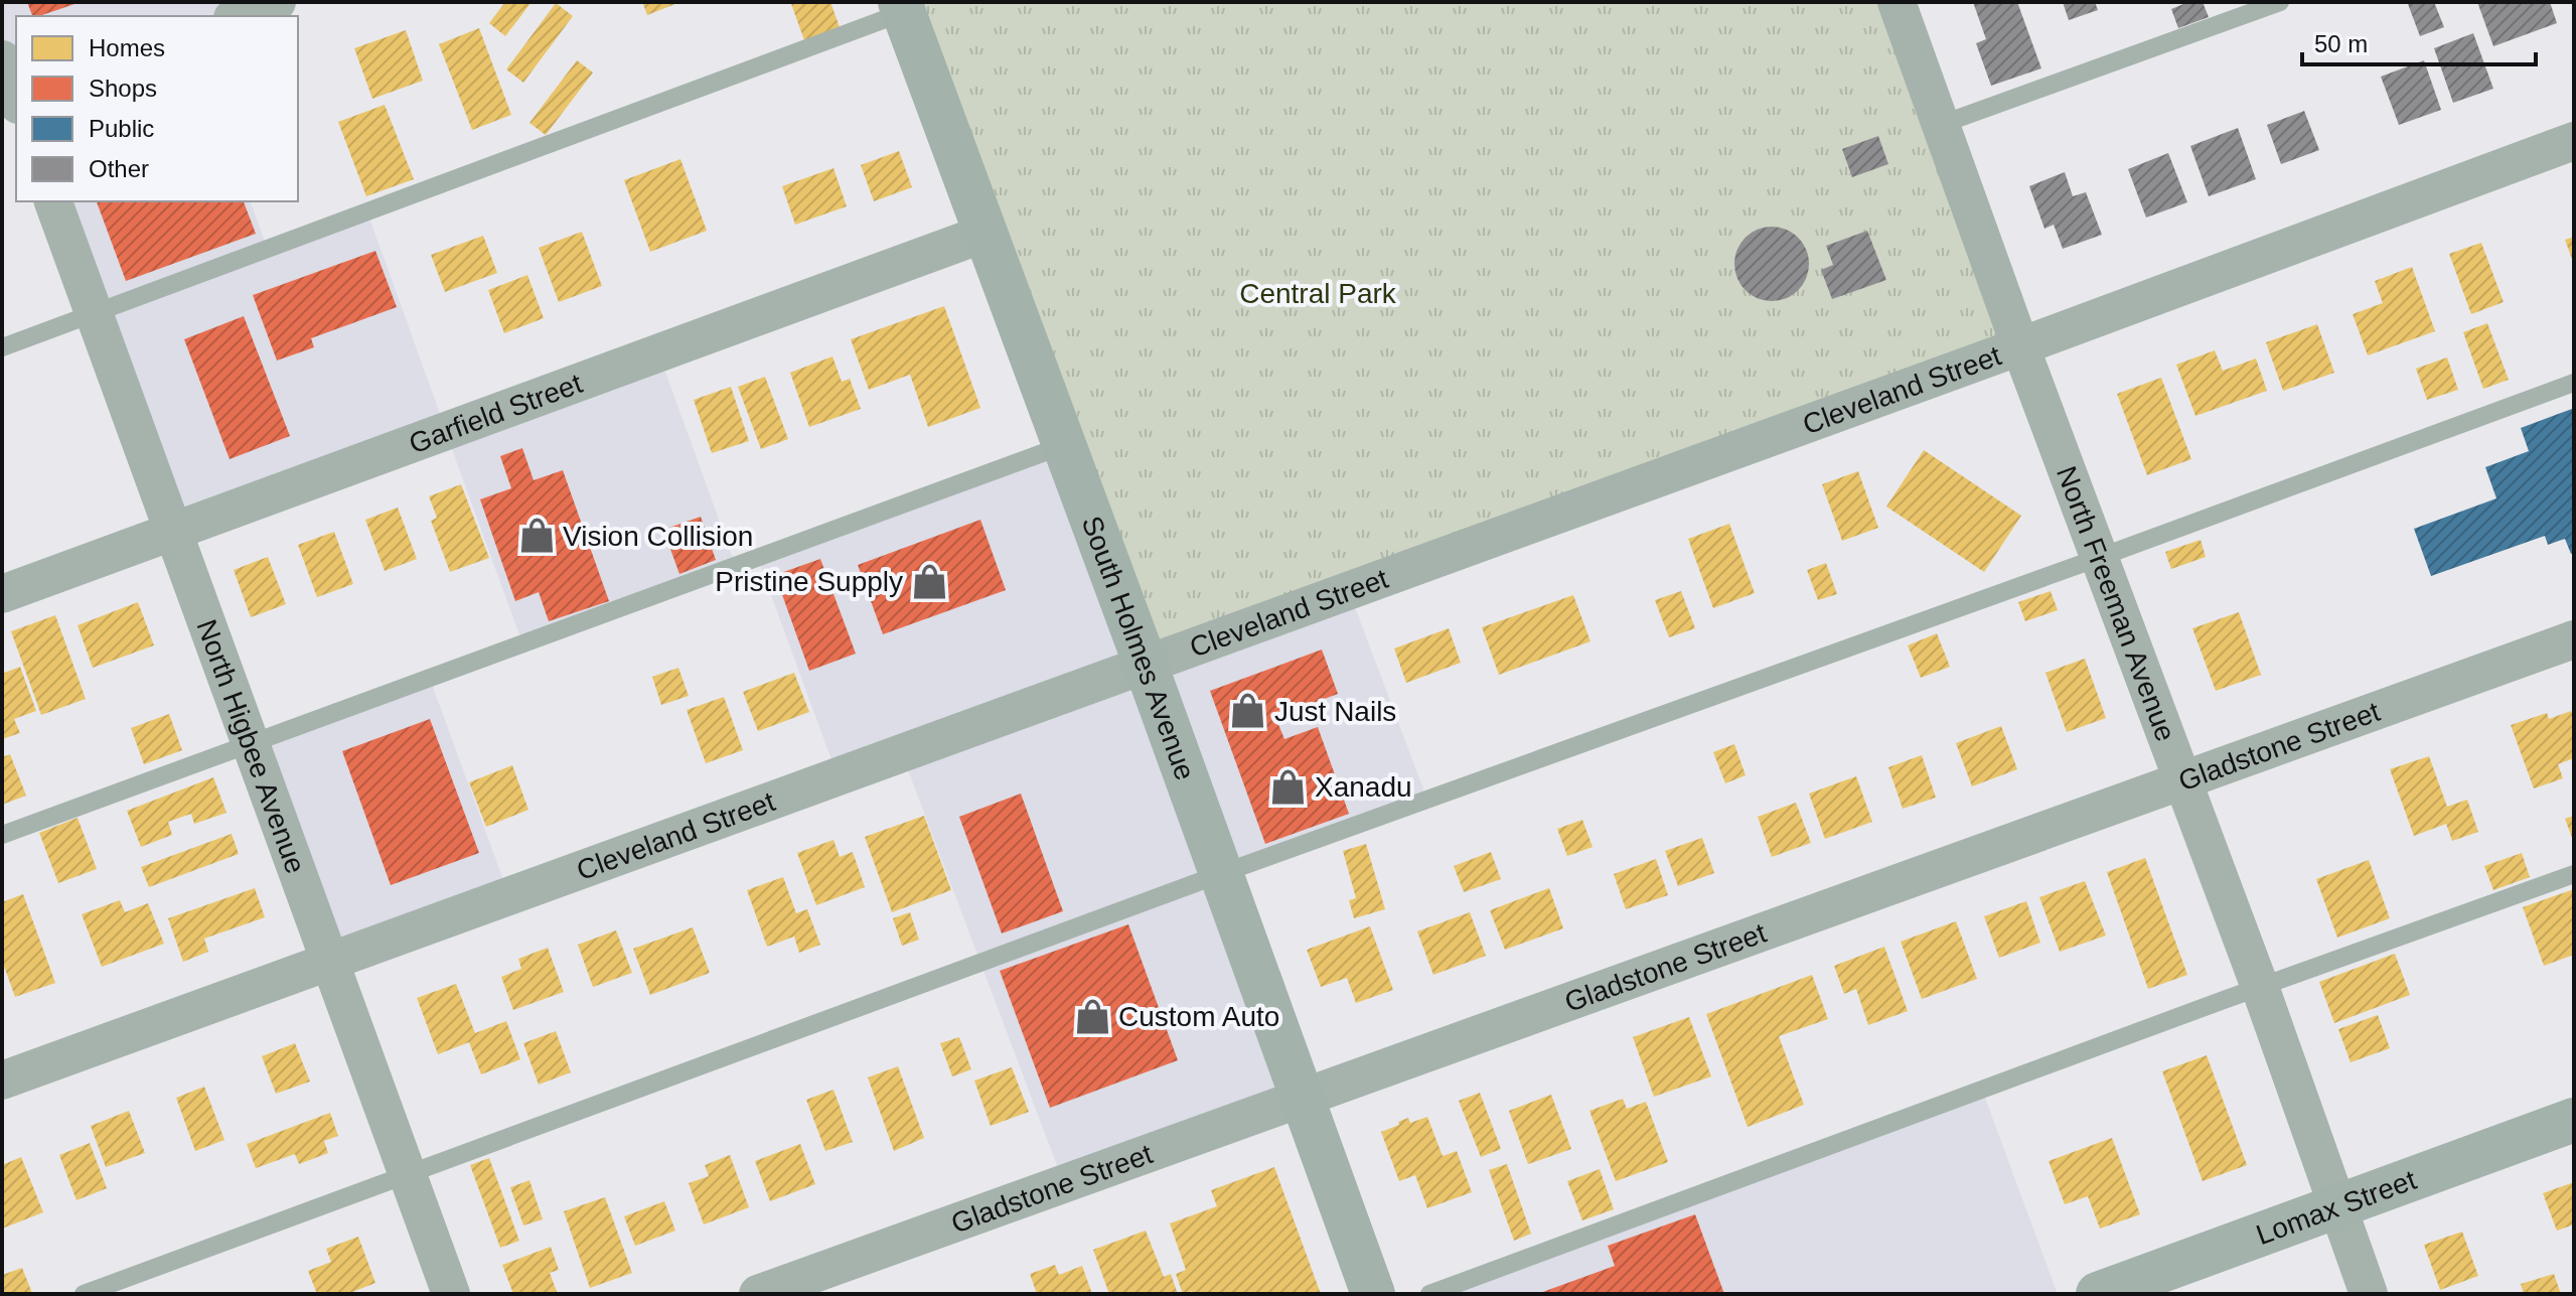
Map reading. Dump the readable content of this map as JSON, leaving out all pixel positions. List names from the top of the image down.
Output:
{
  "streets": {
    "main road": ["South Holmes Avenue", "Lomax Street"],
    "street": [
      "Cleveland Street",
      "Garfield Street",
      "North Freeman Avenue",
      "North Higbee Avenue",
      "Gladstone Street"
    ]
  },
  "crossings": [
    ["Cleveland Street", "North Freeman Avenue"],
    ["Cleveland Street", "South Holmes Avenue"],
    ["Cleveland Street", "North Higbee Avenue"],
    ["Garfield Street", "South Holmes Avenue"],
    ["Garfield Street", "North Higbee Avenue"],
    ["North Freeman Avenue", "Gladstone Street"],
    ["North Freeman Avenue", "Lomax Street"],
    ["South Holmes Avenue", "Gladstone Street"]
  ],
  "parks": ["Central Park"],
  "places": {
    "shop": [
      "Vision Collision",
      "Pristine Supply",
      "Just Nails",
      "Xanadu",
      "Custom Auto"
    ]
  },
  "legend": [
    "Homes",
    "Shops",
    "Public",
    "Other"
  ],
  "scale_bar": "50 m"
}
